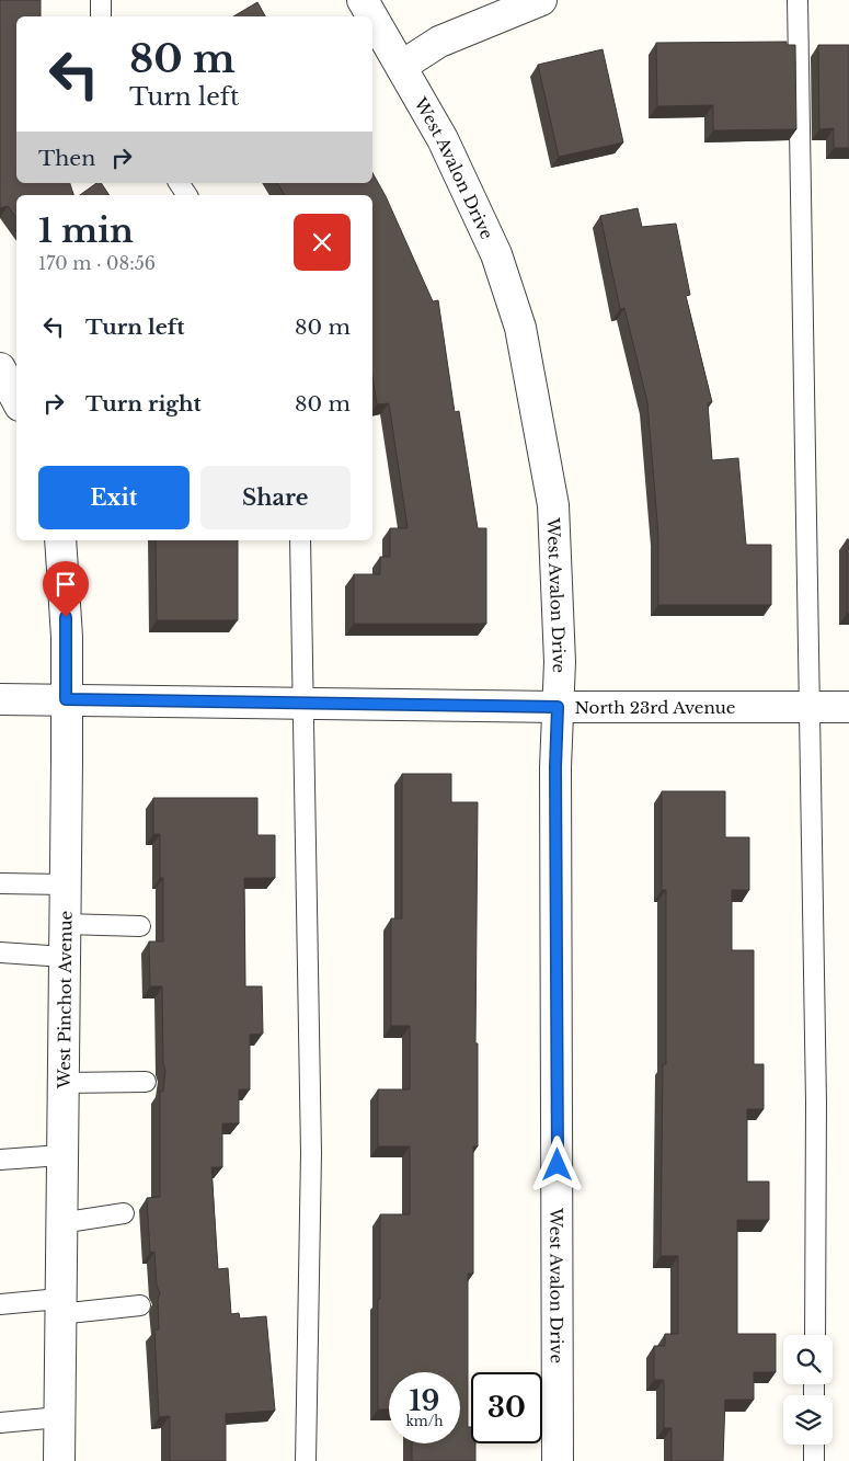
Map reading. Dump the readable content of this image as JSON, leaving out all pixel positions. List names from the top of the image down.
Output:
{
  "streets": {
    "street": ["West Avalon Drive", "North 23rd Avenue", "West Pinchot Avenue"]
  },
  "crossings": [
    ["West Avalon Drive", "North 23rd Avenue"],
    ["North 23rd Avenue", "West Pinchot Avenue"]
  ],
  "page": {
    "turn": ["80 m", "Turn left"],
    "then": "Then",
    "heading": ["1 min", "170 m · 08:56"],
    "list": [
      {
        "name": "Turn left",
        "value": "80 m"
      },
      {
        "name": "Turn right",
        "value": "80 m"
      }
    ],
    "buttons": ["Exit", "Share"],
    "speed": "19 km/h",
    "limit": "30"
  }
}
